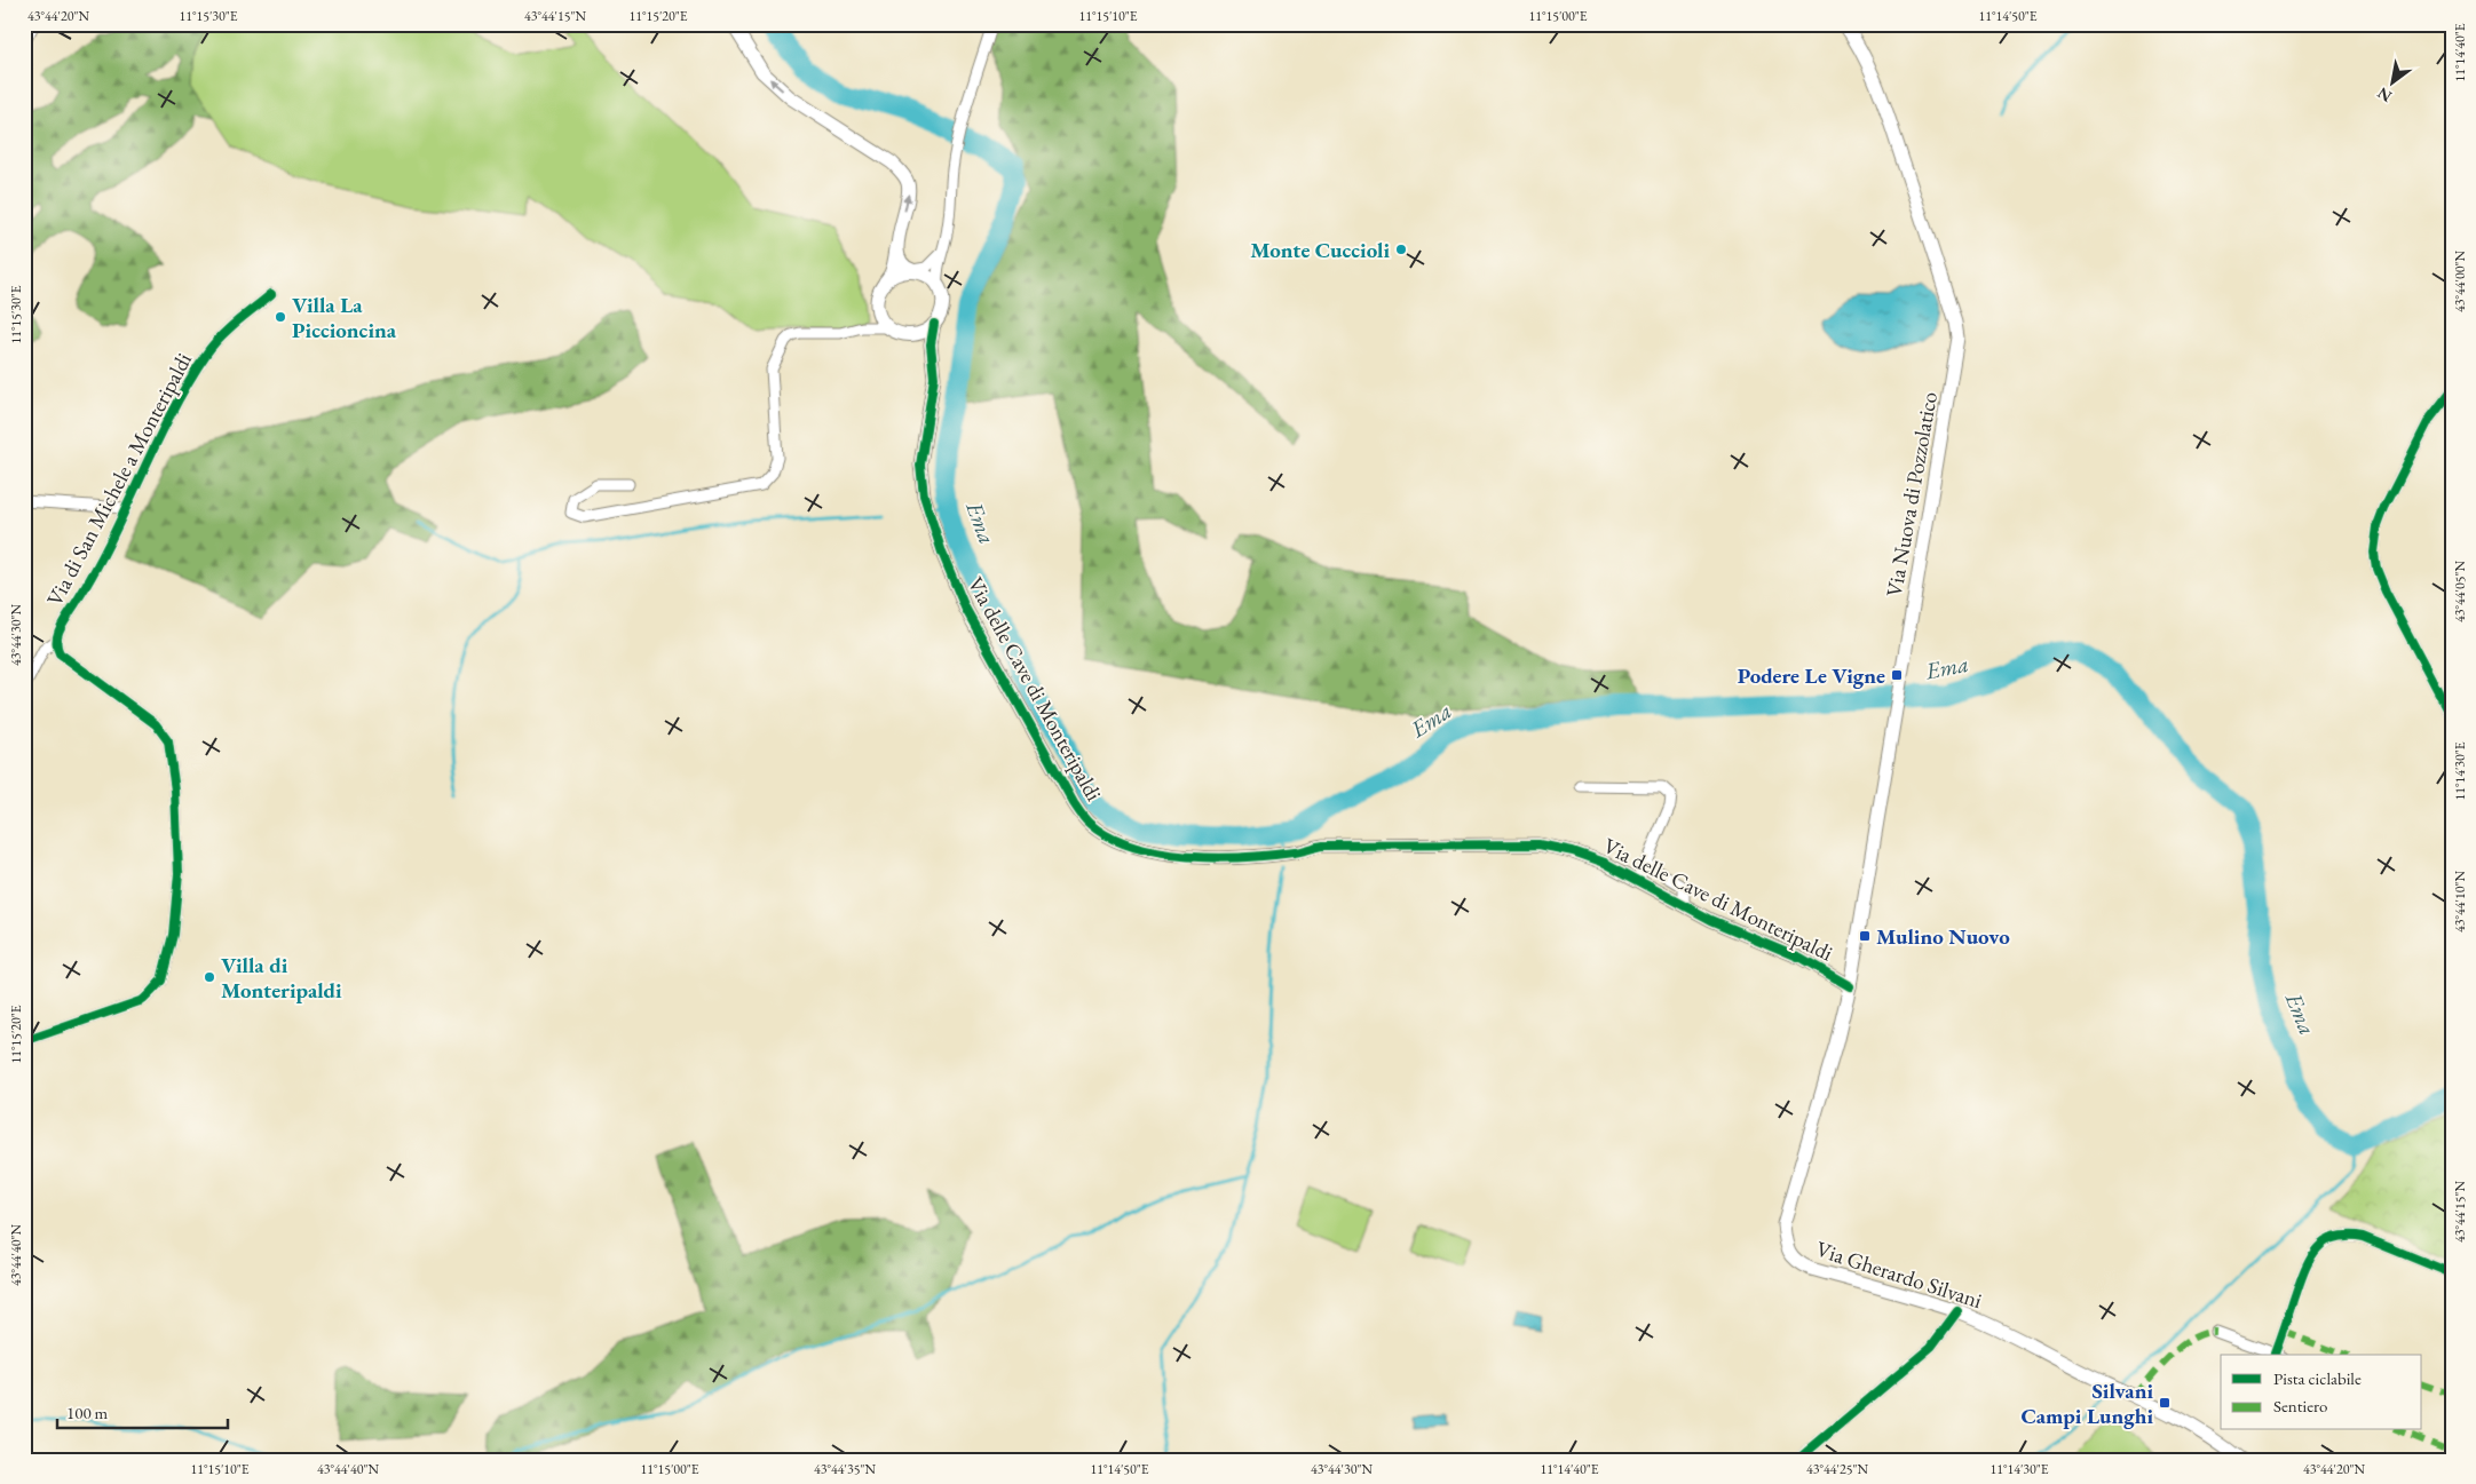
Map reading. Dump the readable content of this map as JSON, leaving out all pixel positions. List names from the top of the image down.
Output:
{
  "streets": {
    "street": [
      "Via di San Michele a Monteripaldi",
      "Via Nuova di Pozzolatico",
      "Via delle Cave di Monteripaldi",
      "Via Gherardo Silvani"
    ]
  },
  "crossings": [
    ["Via Nuova di Pozzolatico", "Via delle Cave di Monteripaldi"],
    ["Via Nuova di Pozzolatico", "Via Gherardo Silvani"],
    ["Via delle Cave di Monteripaldi", "Via Gherardo Silvani"]
  ],
  "water": ["Ema"],
  "places": {
    "other": ["Monte Cuccioli", "Villa La Piccioncina", "Villa di Monteripaldi"],
    "transit": ["Podere Le Vigne", "Mulino Nuovo", "Silvani Campi Lunghi"]
  },
  "legend": ["Pista ciclabile", "Sentiero"],
  "scale_bar": "100 m",
  "north": "bottom left",
  "coordinates": [
    "43°44'20\"N",
    "11°15'30\"E",
    "43°44'15\"N",
    "11°15'20\"E",
    "11°15'10\"E",
    "11°15'00\"E",
    "11°14'50\"E",
    "11°14'40\"E",
    "43°44'00\"N",
    "43°44'05\"N",
    "43°44'30\"N",
    "11°14'30\"E",
    "43°44'10\"N",
    "43°44'40\"N",
    "43°44'35\"N",
    "43°44'25\"N"
  ]
}
